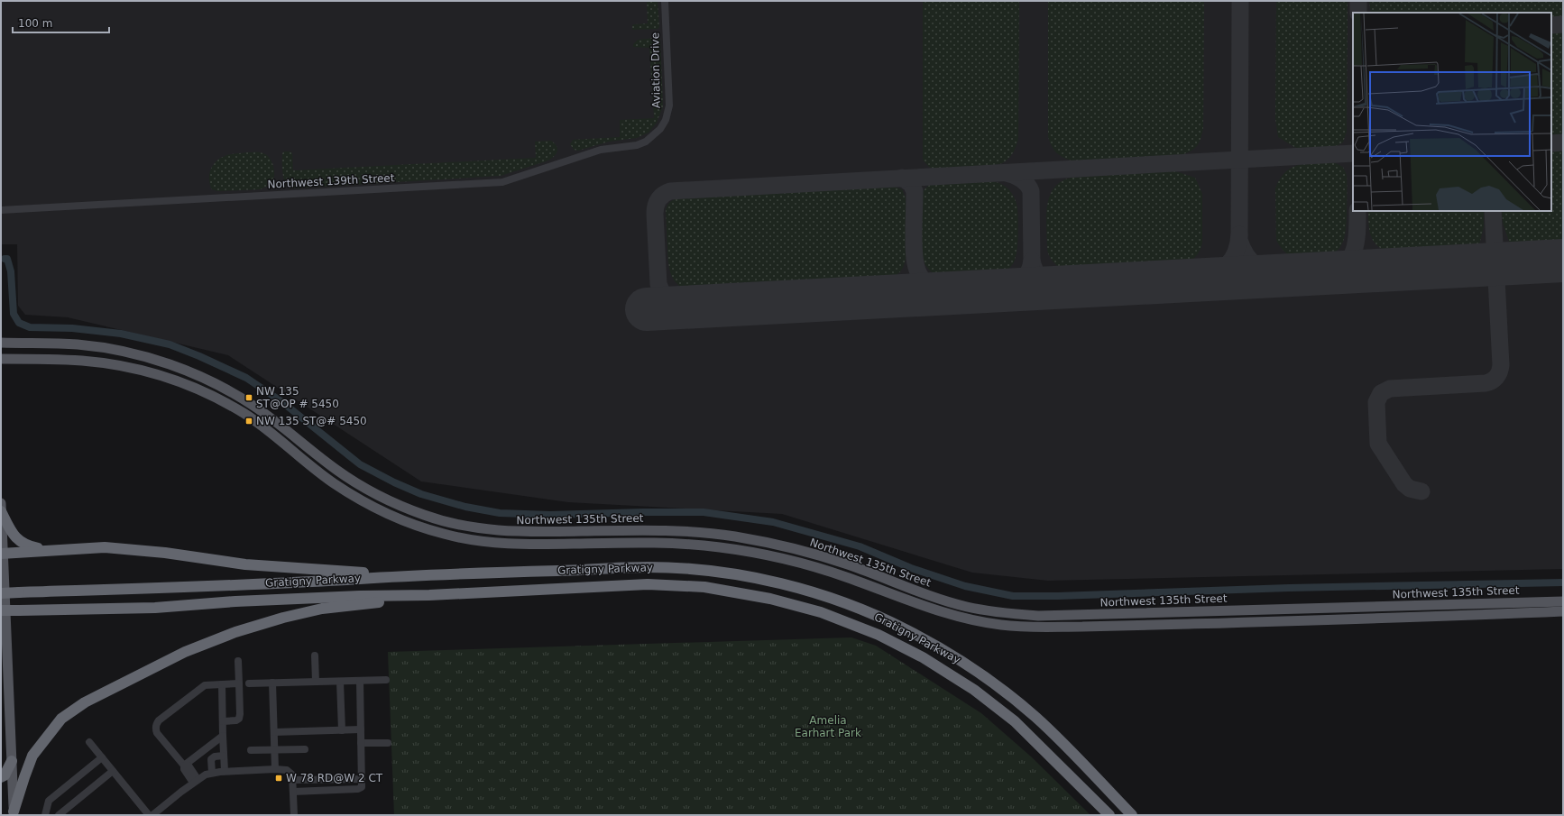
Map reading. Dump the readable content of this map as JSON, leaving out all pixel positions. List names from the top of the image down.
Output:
{
  "streets": {
    "highway": ["Gratigny Parkway"],
    "main road": ["Northwest 135th Street"],
    "street": ["Aviation Drive", "Northwest 139th Street"]
  },
  "crossings": [
    ["Aviation Drive", "Northwest 139th Street"]
  ],
  "parks": ["Amelia Earhart Park"],
  "places": {
    "transit": ["NW 135 ST@OP # 5450", "NW 135 ST@# 5450", "W 78 RD@W 2 CT"]
  },
  "scale_bar": "100 m"
}
